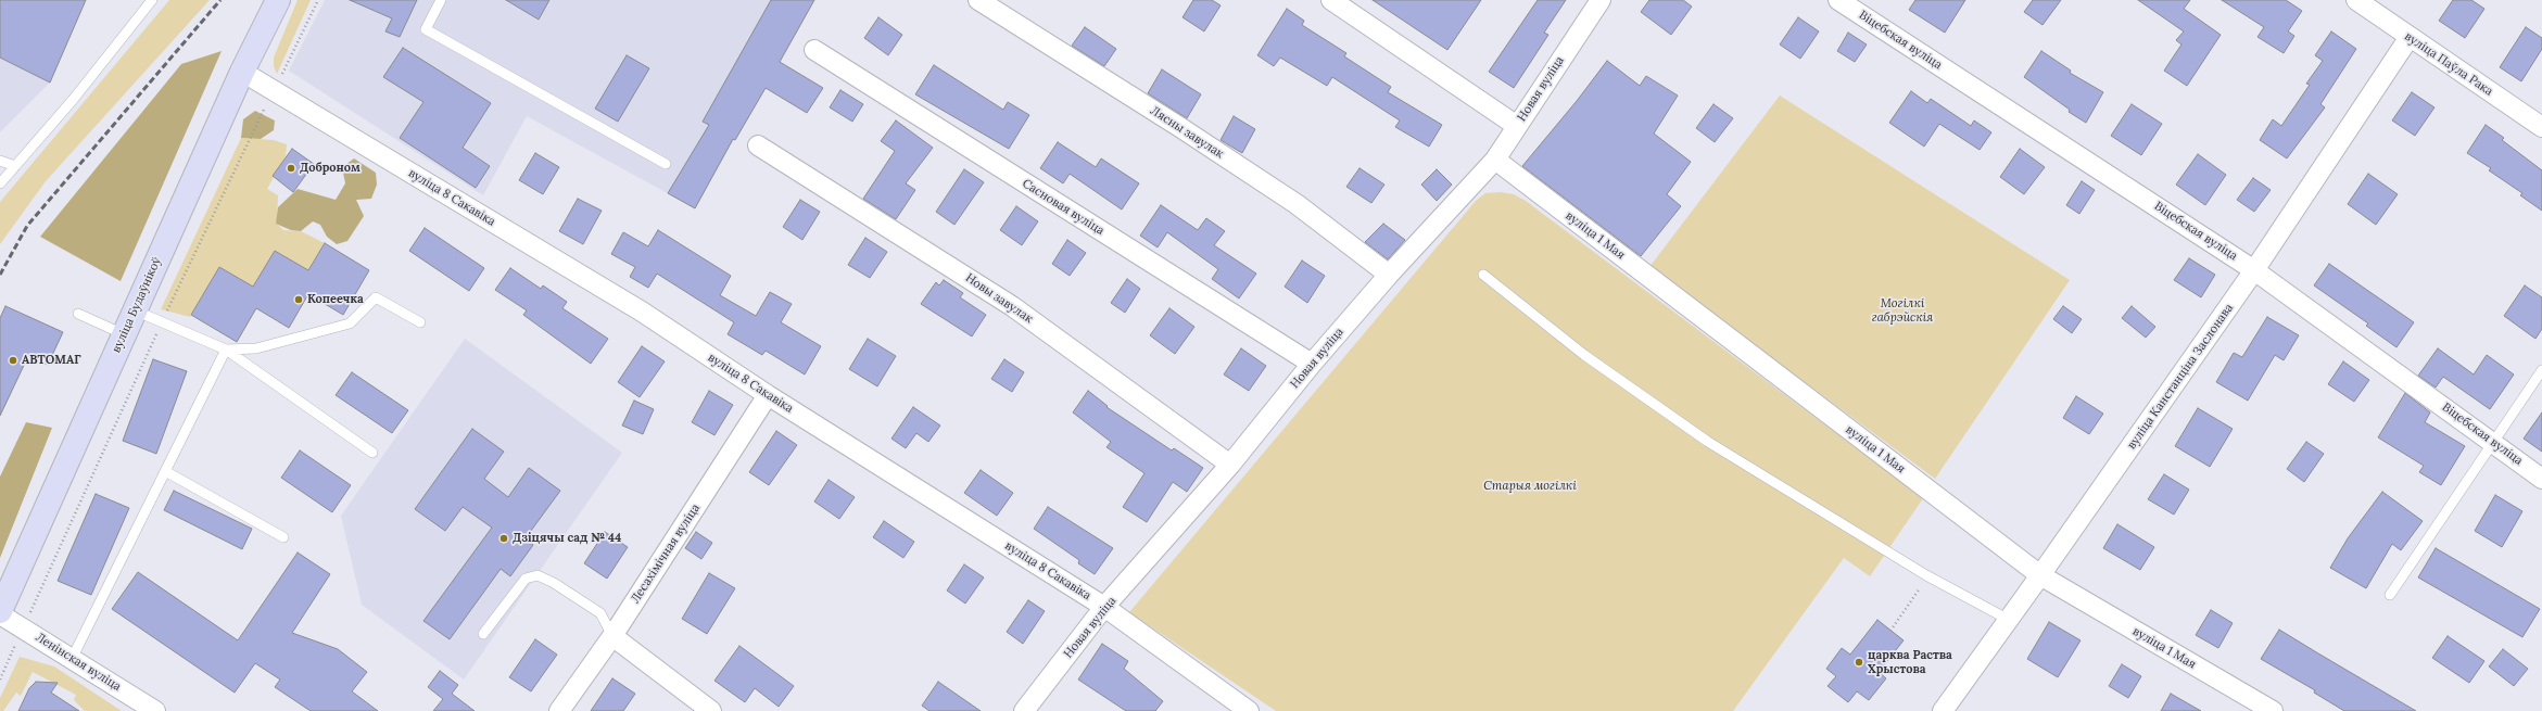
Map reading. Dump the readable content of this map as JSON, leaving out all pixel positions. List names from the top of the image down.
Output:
{
  "streets": {
    "main road": ["вуліца Будаўнікоў"],
    "street": [
      "Віцебская вуліца",
      "вуліца Паўла Рака",
      "Новая вуліца",
      "Лясны завулак",
      "вуліца 8 Сакавіка",
      "Сасновая вуліца",
      "вуліца 1 Мая",
      "Новы завулак",
      "вуліца Канстанціна Заслонава",
      "Лесахімічная вуліца",
      "Ленінская вуліца"
    ]
  },
  "crossings": [
    ["Віцебская вуліца", "вуліца Канстанціна Заслонава"],
    ["вуліца Паўла Рака", "вуліца Канстанціна Заслонава"],
    ["Новая вуліца", "Лясны завулак"],
    ["Новая вуліца", "вуліца 8 Сакавіка"],
    ["Новая вуліца", "Сасновая вуліца"],
    ["Новая вуліца", "вуліца 1 Мая"],
    ["Новая вуліца", "Новы завулак"],
    ["вуліца 8 Сакавіка", "вуліца Будаўнікоў"],
    ["вуліца 8 Сакавіка", "Лесахімічная вуліца"],
    ["вуліца 1 Мая", "вуліца Канстанціна Заслонава"]
  ],
  "parks": ["Могілкі габрэйскія", "Старыя могілкі"],
  "places": [
    "Доброном",
    "Копеечка",
    "АВТОМАГ",
    "Дзіцячы сад № 44",
    "царква Раства Хрыстова"
  ]
}
